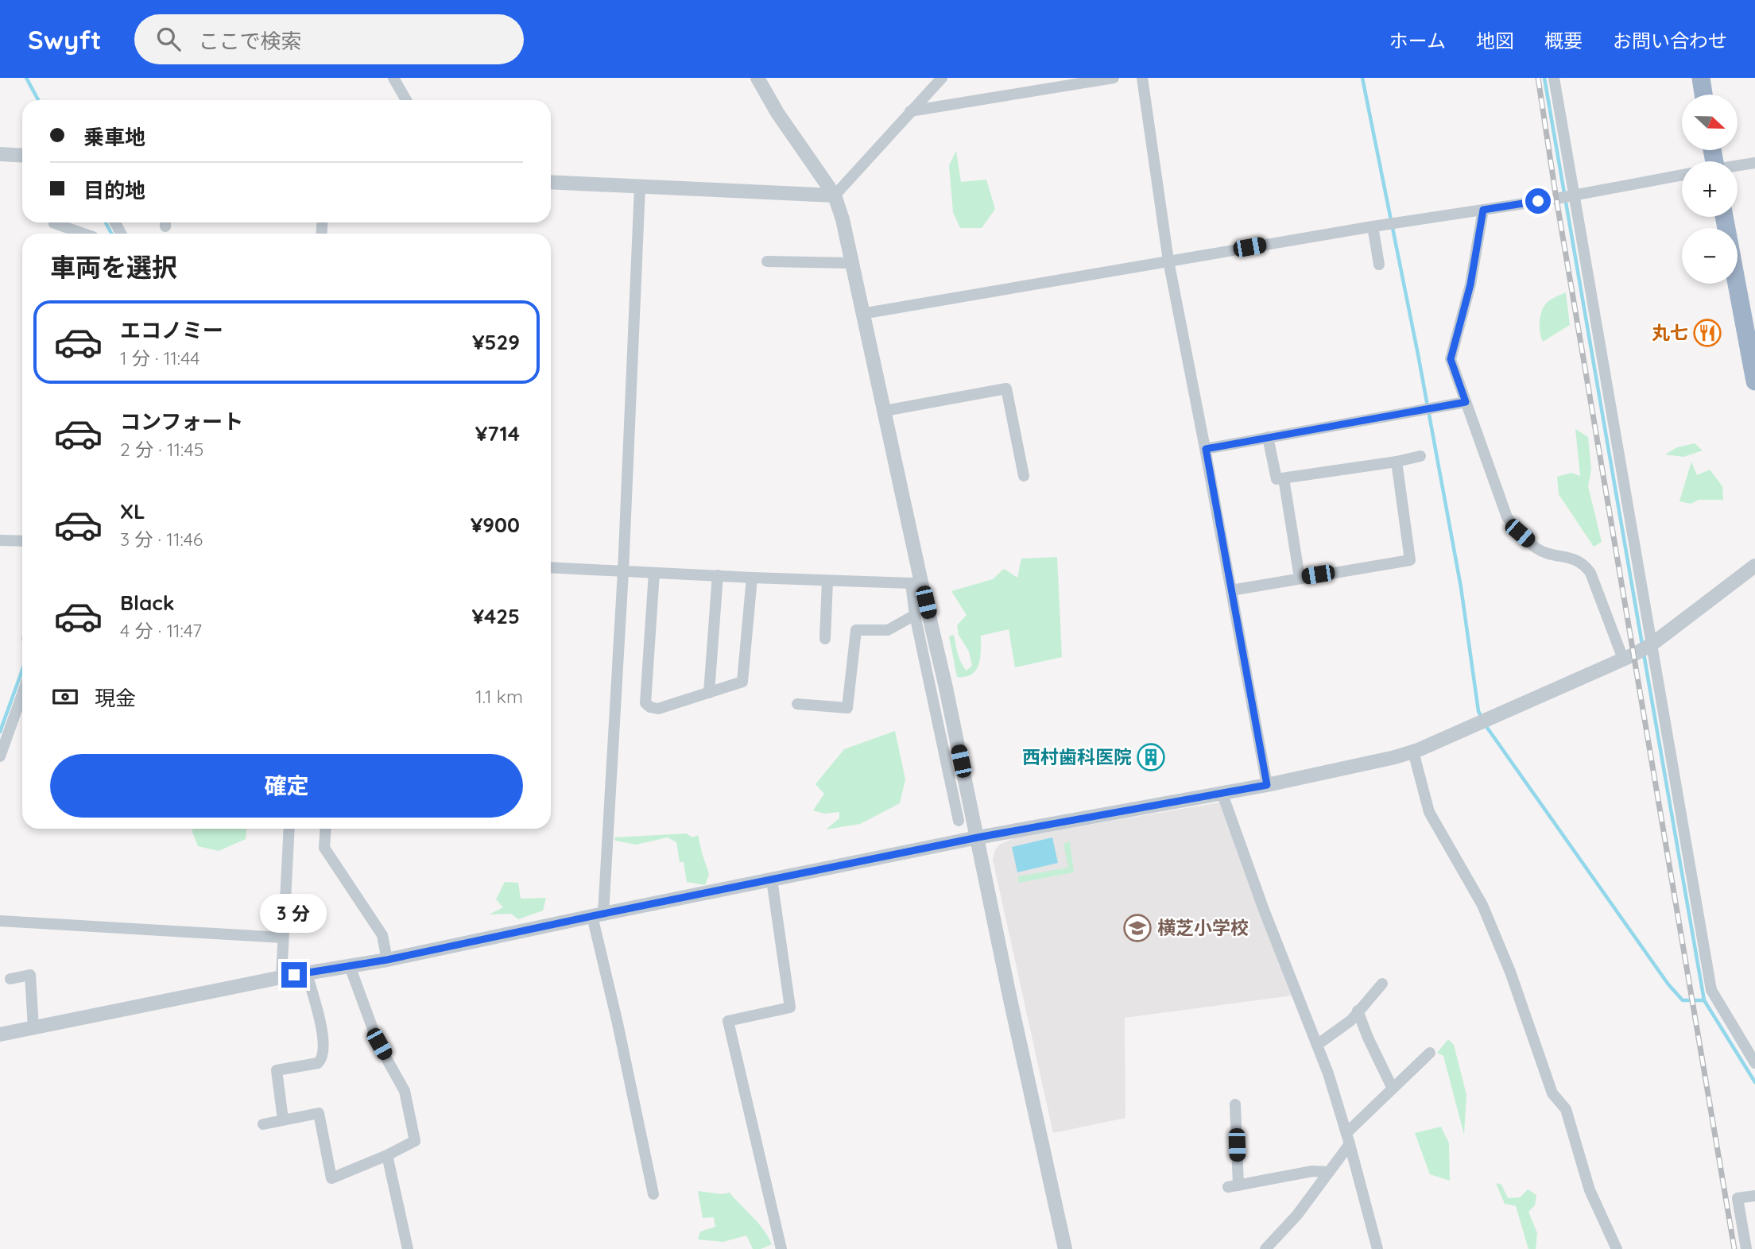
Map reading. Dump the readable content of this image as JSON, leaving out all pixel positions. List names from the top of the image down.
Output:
{
  "places": {
    "restaurant": ["丸七"],
    "building": ["西村歯科医院"],
    "school or university": ["横芝小学校"]
  },
  "north": "right",
  "page": {
    "header": "Swyft",
    "search": "ここで検索",
    "nav": [
      "ホーム",
      "地図",
      "概要",
      "お問い合わせ"
    ],
    "map_buttons": ["+", "−"],
    "banner": ["乗車地", "目的地"],
    "heading": "車両を選択",
    "list": [
      {
        "name": "エコノミー",
        "note": "1 分 · 11:44",
        "value": "¥529"
      },
      {
        "name": "コンフォート",
        "note": "2 分 · 11:45",
        "value": "¥714"
      },
      {
        "name": "XL",
        "note": "3 分 · 11:46",
        "value": "¥900"
      },
      {
        "name": "Black",
        "note": "4 分 · 11:47",
        "value": "¥425"
      }
    ],
    "pay": ["現金", "1.1 km"],
    "buttons": "確定",
    "bubble": "3 分"
  }
}
